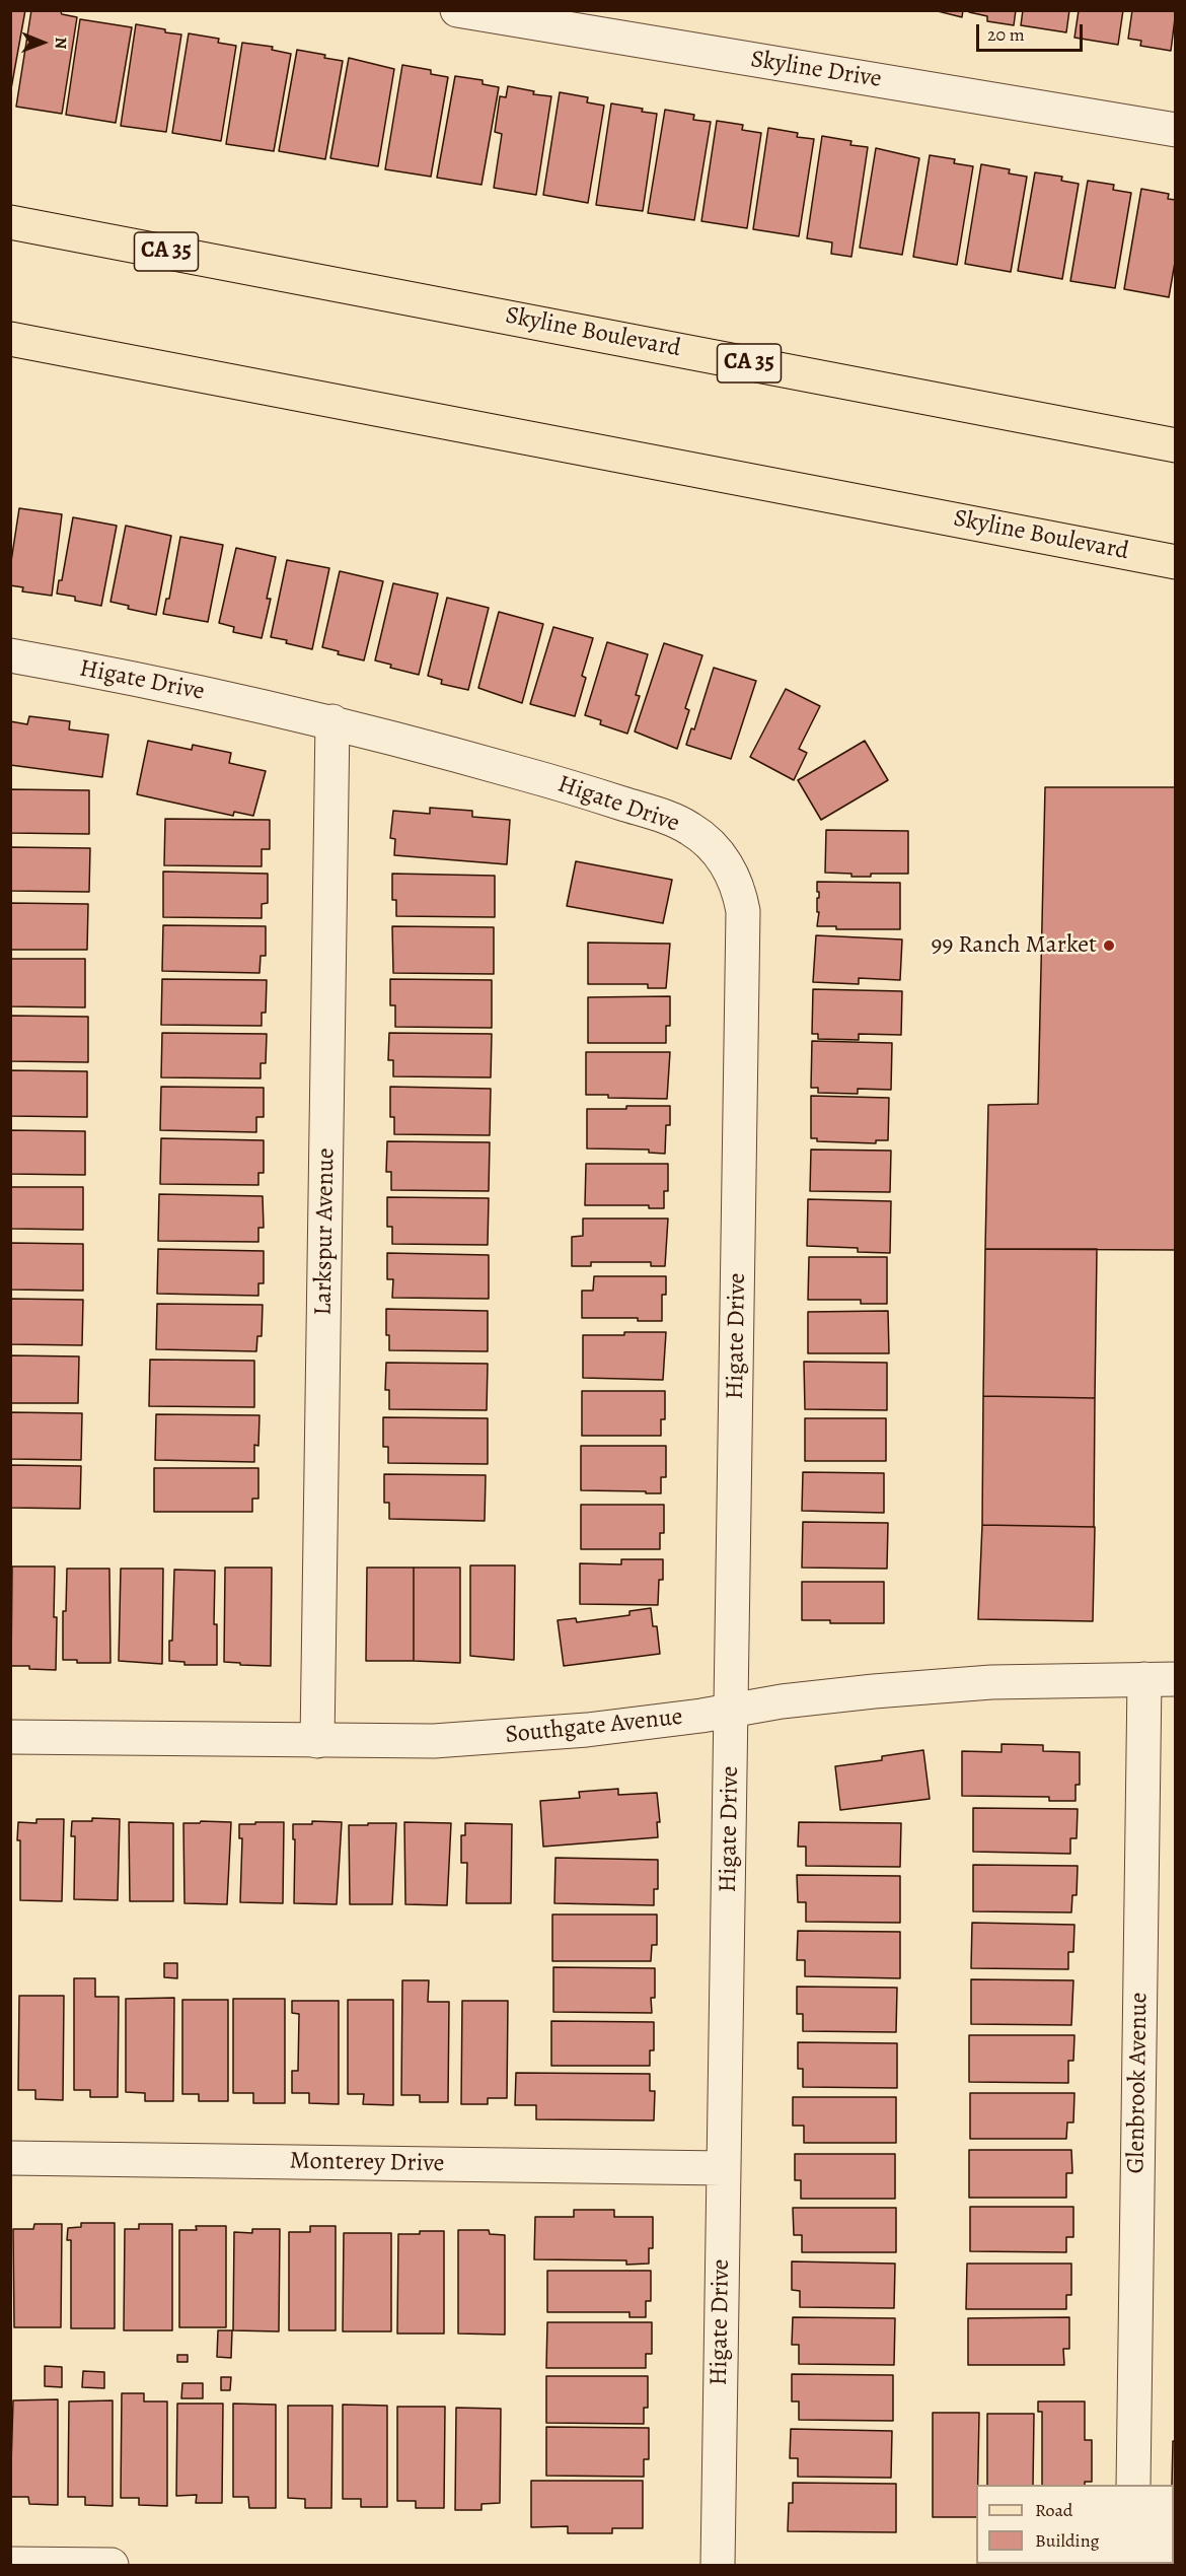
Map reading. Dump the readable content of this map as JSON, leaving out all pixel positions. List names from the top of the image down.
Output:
{
  "streets": {
    "main road": ["CA 35", "Skyline Boulevard"],
    "street": [
      "Skyline Drive",
      "Higate Drive",
      "Larkspur Avenue",
      "Southgate Avenue",
      "Glenbrook Avenue",
      "Monterey Drive"
    ]
  },
  "crossings": [
    ["Higate Drive", "Larkspur Avenue"],
    ["Higate Drive", "Southgate Avenue"],
    ["Higate Drive", "Monterey Drive"],
    ["Larkspur Avenue", "Southgate Avenue"],
    ["Southgate Avenue", "Glenbrook Avenue"]
  ],
  "places": ["99 Ranch Market"],
  "legend": ["Road", "Building"],
  "scale_bar": "20 m",
  "north": "right"
}
